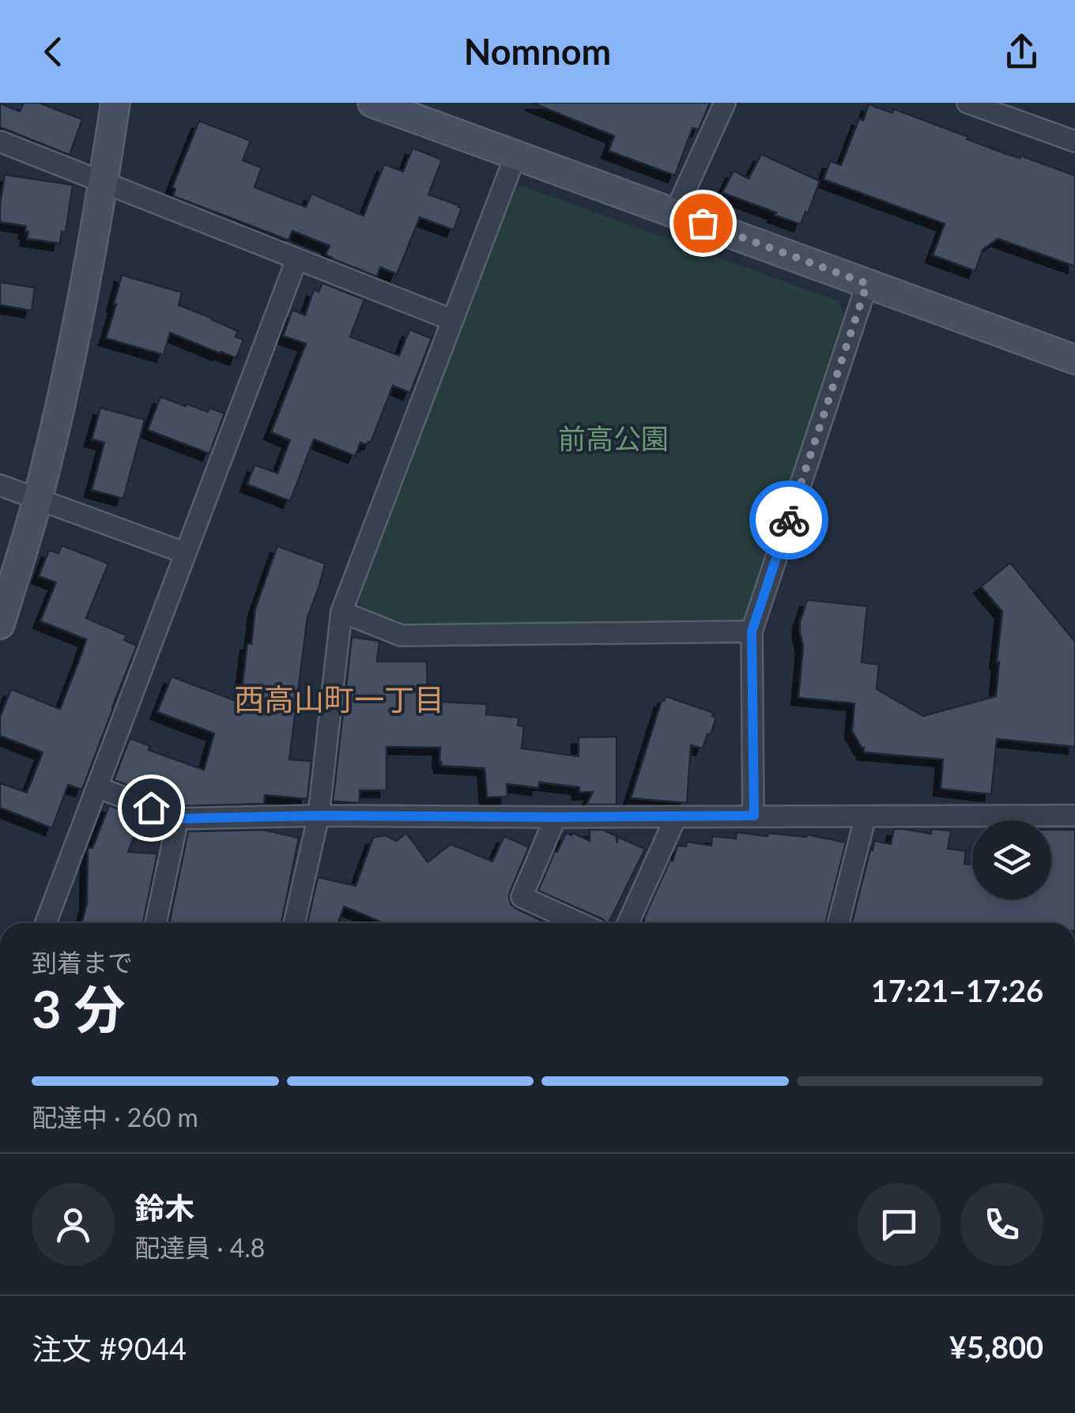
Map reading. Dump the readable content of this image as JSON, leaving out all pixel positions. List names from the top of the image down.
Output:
{
  "districts": ["西高山町一丁目"],
  "parks": ["前高公園"],
  "page": {
    "header": "Nomnom",
    "heading": ["3 分", "到着まで", "17:21–17:26"],
    "panel": [
      "鈴木",
      "配達員 · 4.8",
      "注文 #9044",
      "¥5,800"
    ],
    "bar": "配達中 · 260 m"
  }
}
